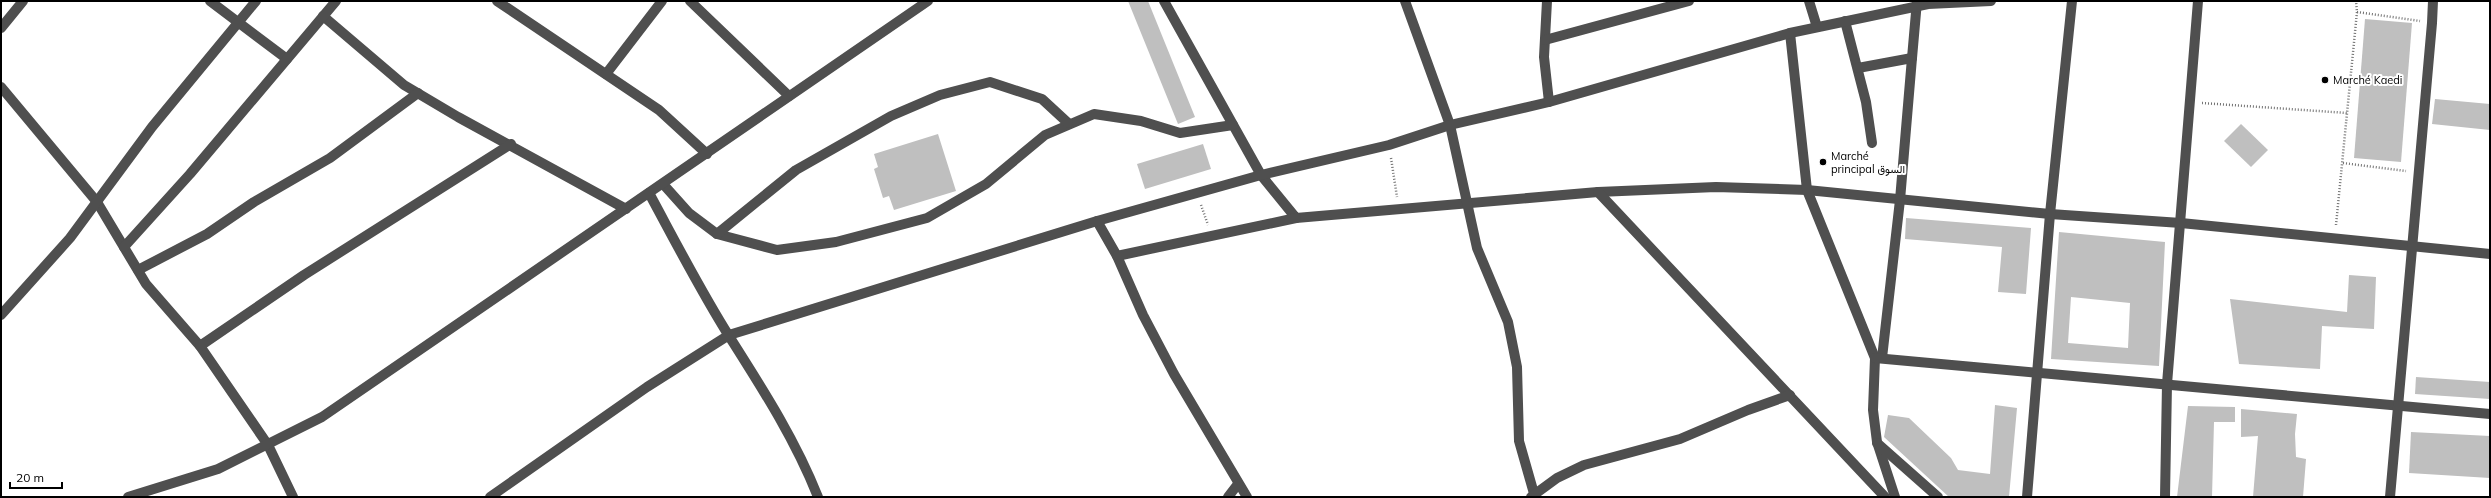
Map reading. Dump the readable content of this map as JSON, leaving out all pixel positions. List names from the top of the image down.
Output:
{
  "places": ["Marché Kaedi", "Marché principal السوق"],
  "scale_bar": "20 m"
}
